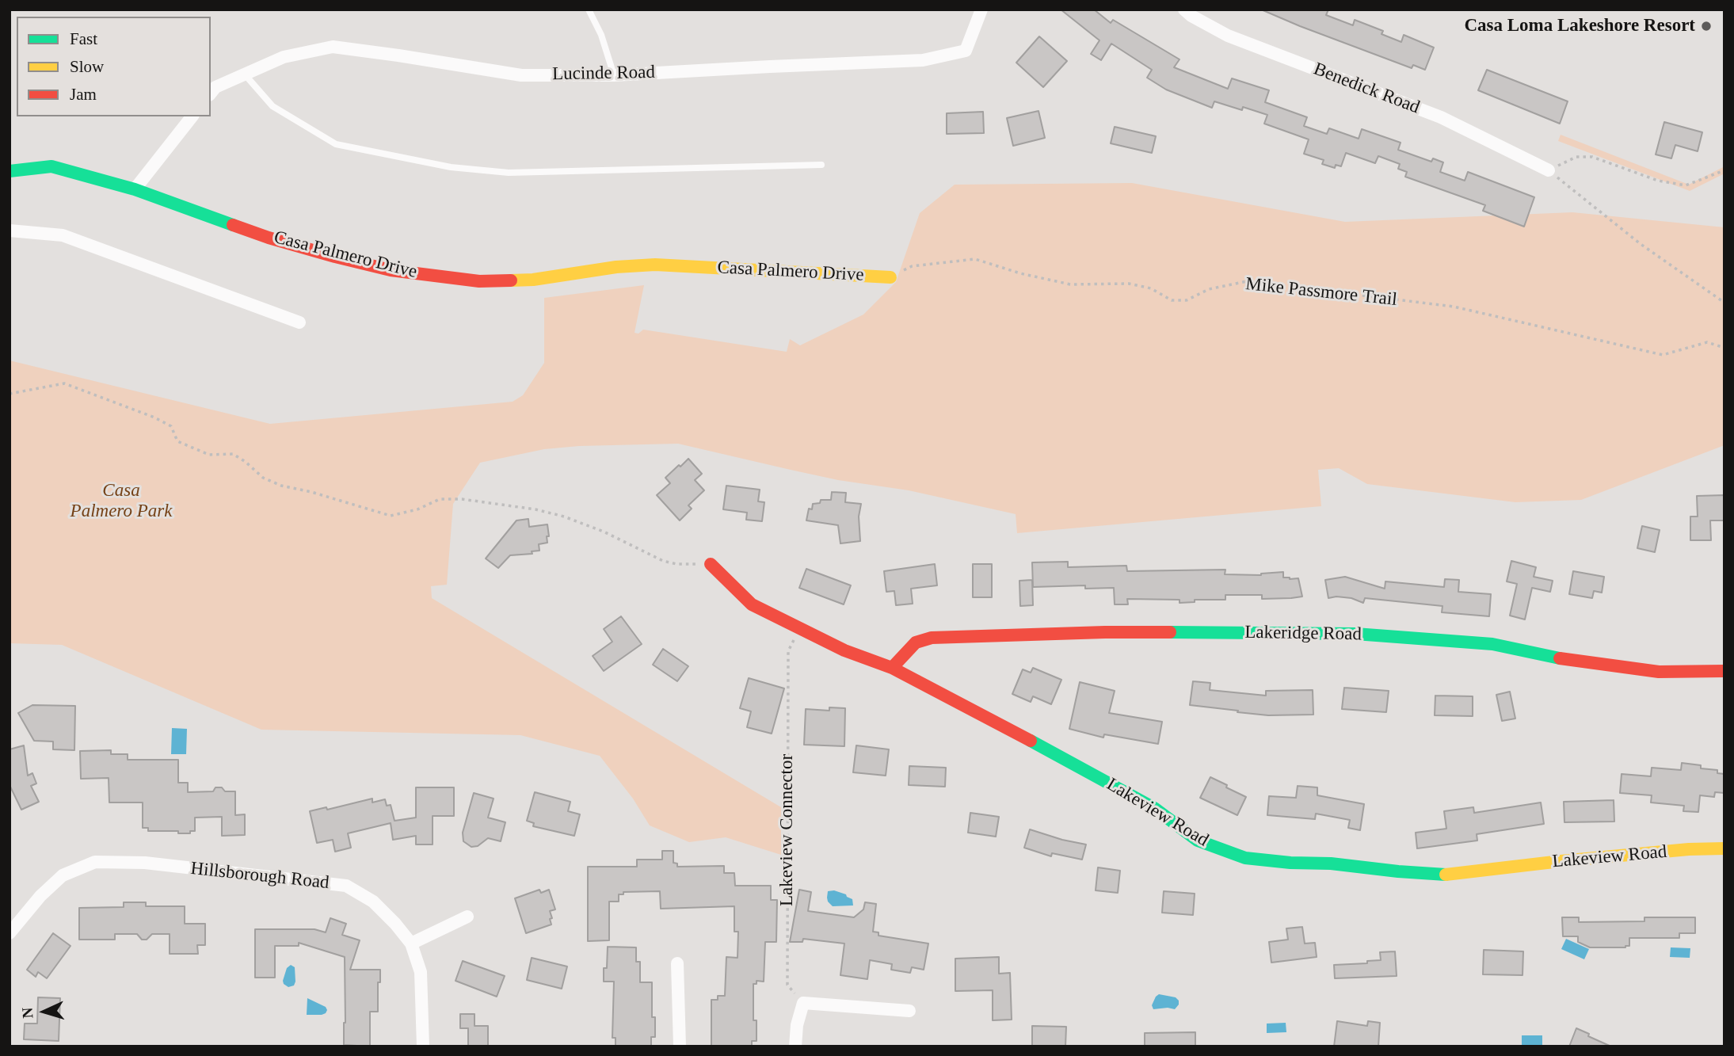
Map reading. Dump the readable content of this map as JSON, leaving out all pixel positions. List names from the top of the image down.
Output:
{
  "streets": {
    "street": [
      "Lucinde Road",
      "Benedick Road",
      "Casa Palmero Drive",
      "Lakeridge Road",
      "Lakeview Road",
      "Hillsborough Road"
    ],
    "path": ["Mike Passmore Trail", "Lakeview Connector"]
  },
  "crossings": [
    ["Casa Palmero Drive", "Mike Passmore Trail"],
    ["Lakeridge Road", "Lakeview Road"]
  ],
  "parks": ["Casa Palmero Park"],
  "places": ["Casa Loma Lakeshore Resort"],
  "legend": ["Fast", "Slow", "Jam"],
  "north": "left"
}
